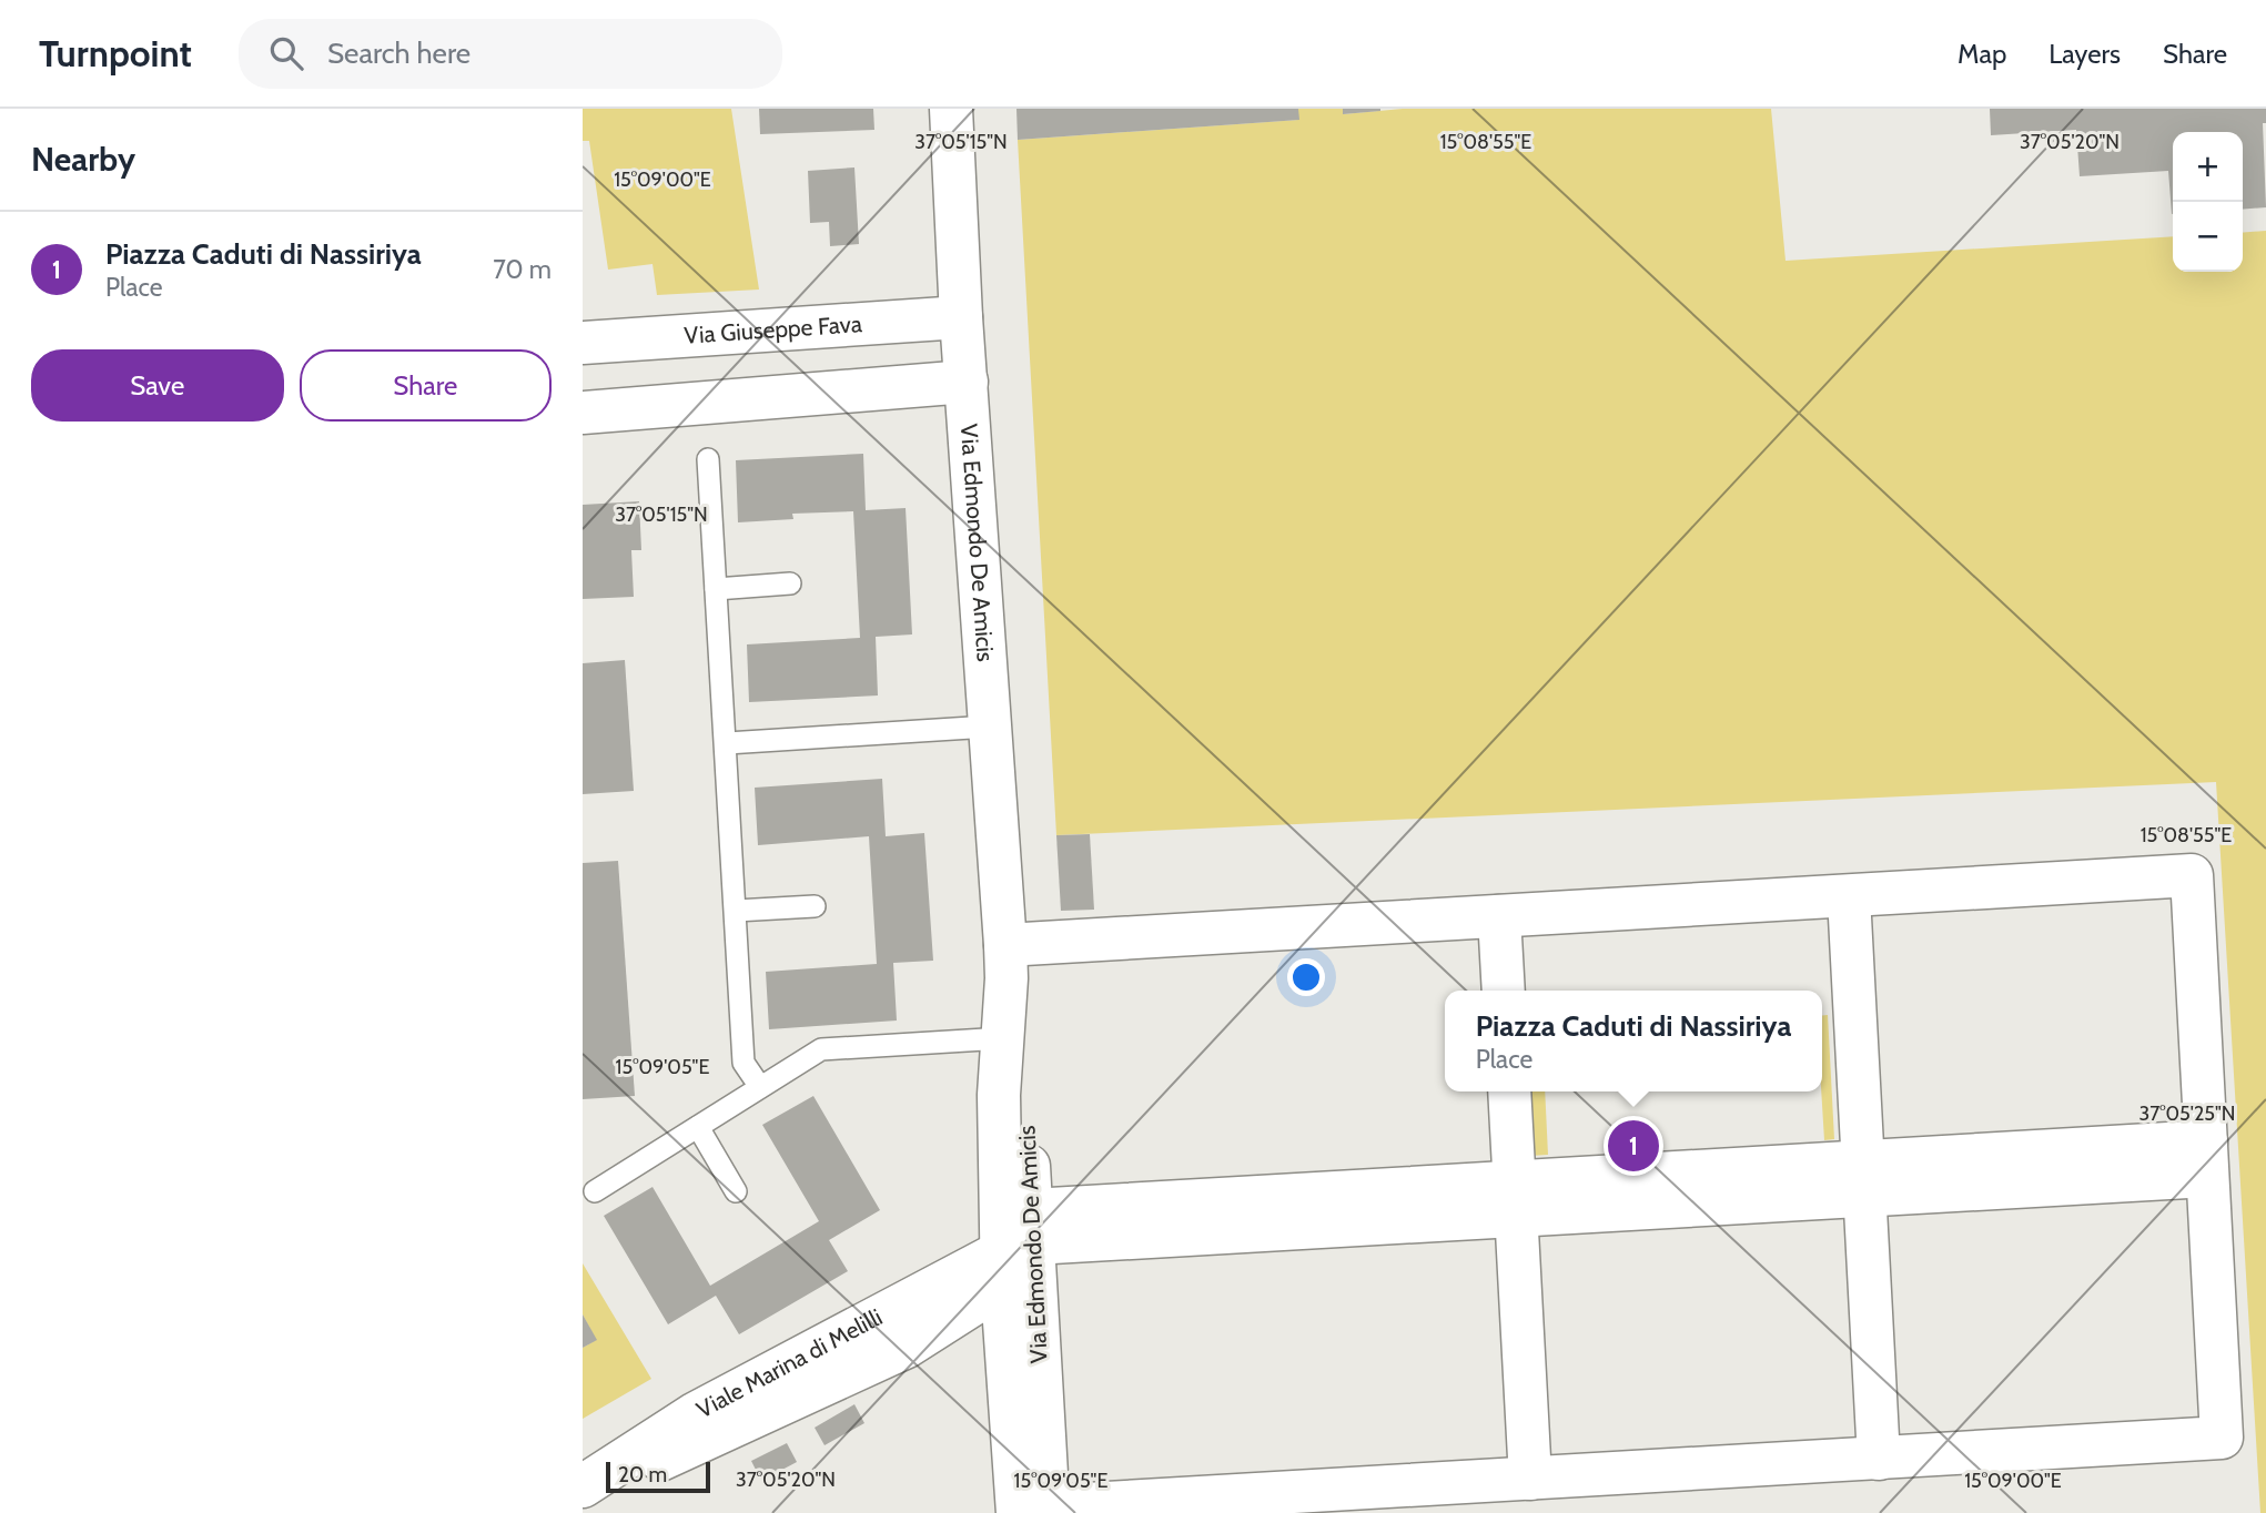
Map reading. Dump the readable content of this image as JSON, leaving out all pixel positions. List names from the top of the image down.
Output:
{
  "streets": {
    "street": ["Via Giuseppe Fava", "Via Edmondo De Amicis", "Viale Marina di Melilli"]
  },
  "crossings": [
    ["Via Giuseppe Fava", "Via Edmondo De Amicis"],
    ["Via Edmondo De Amicis", "Viale Marina di Melilli"]
  ],
  "scale_bar": "20 m",
  "page": {
    "header": "Turnpoint",
    "search": "Search here",
    "nav": ["Map", "Layers", "Share"],
    "heading": "Nearby",
    "map_buttons": ["+", "−"],
    "list": [
      {
        "mark": "1",
        "name": "Piazza Caduti di Nassiriya",
        "note": "Place",
        "value": "70 m"
      }
    ],
    "buttons": ["Save", "Share"],
    "popup": ["Piazza Caduti di Nassiriya", "Place"],
    "pins": "1",
    "scale": "20 m"
  },
  "coordinates": [
    "15°08'55\"E",
    "37°05'15\"N",
    "37°05'20\"N",
    "15°09'00\"E",
    "15°09'05\"E",
    "37°05'25\"N"
  ]
}
